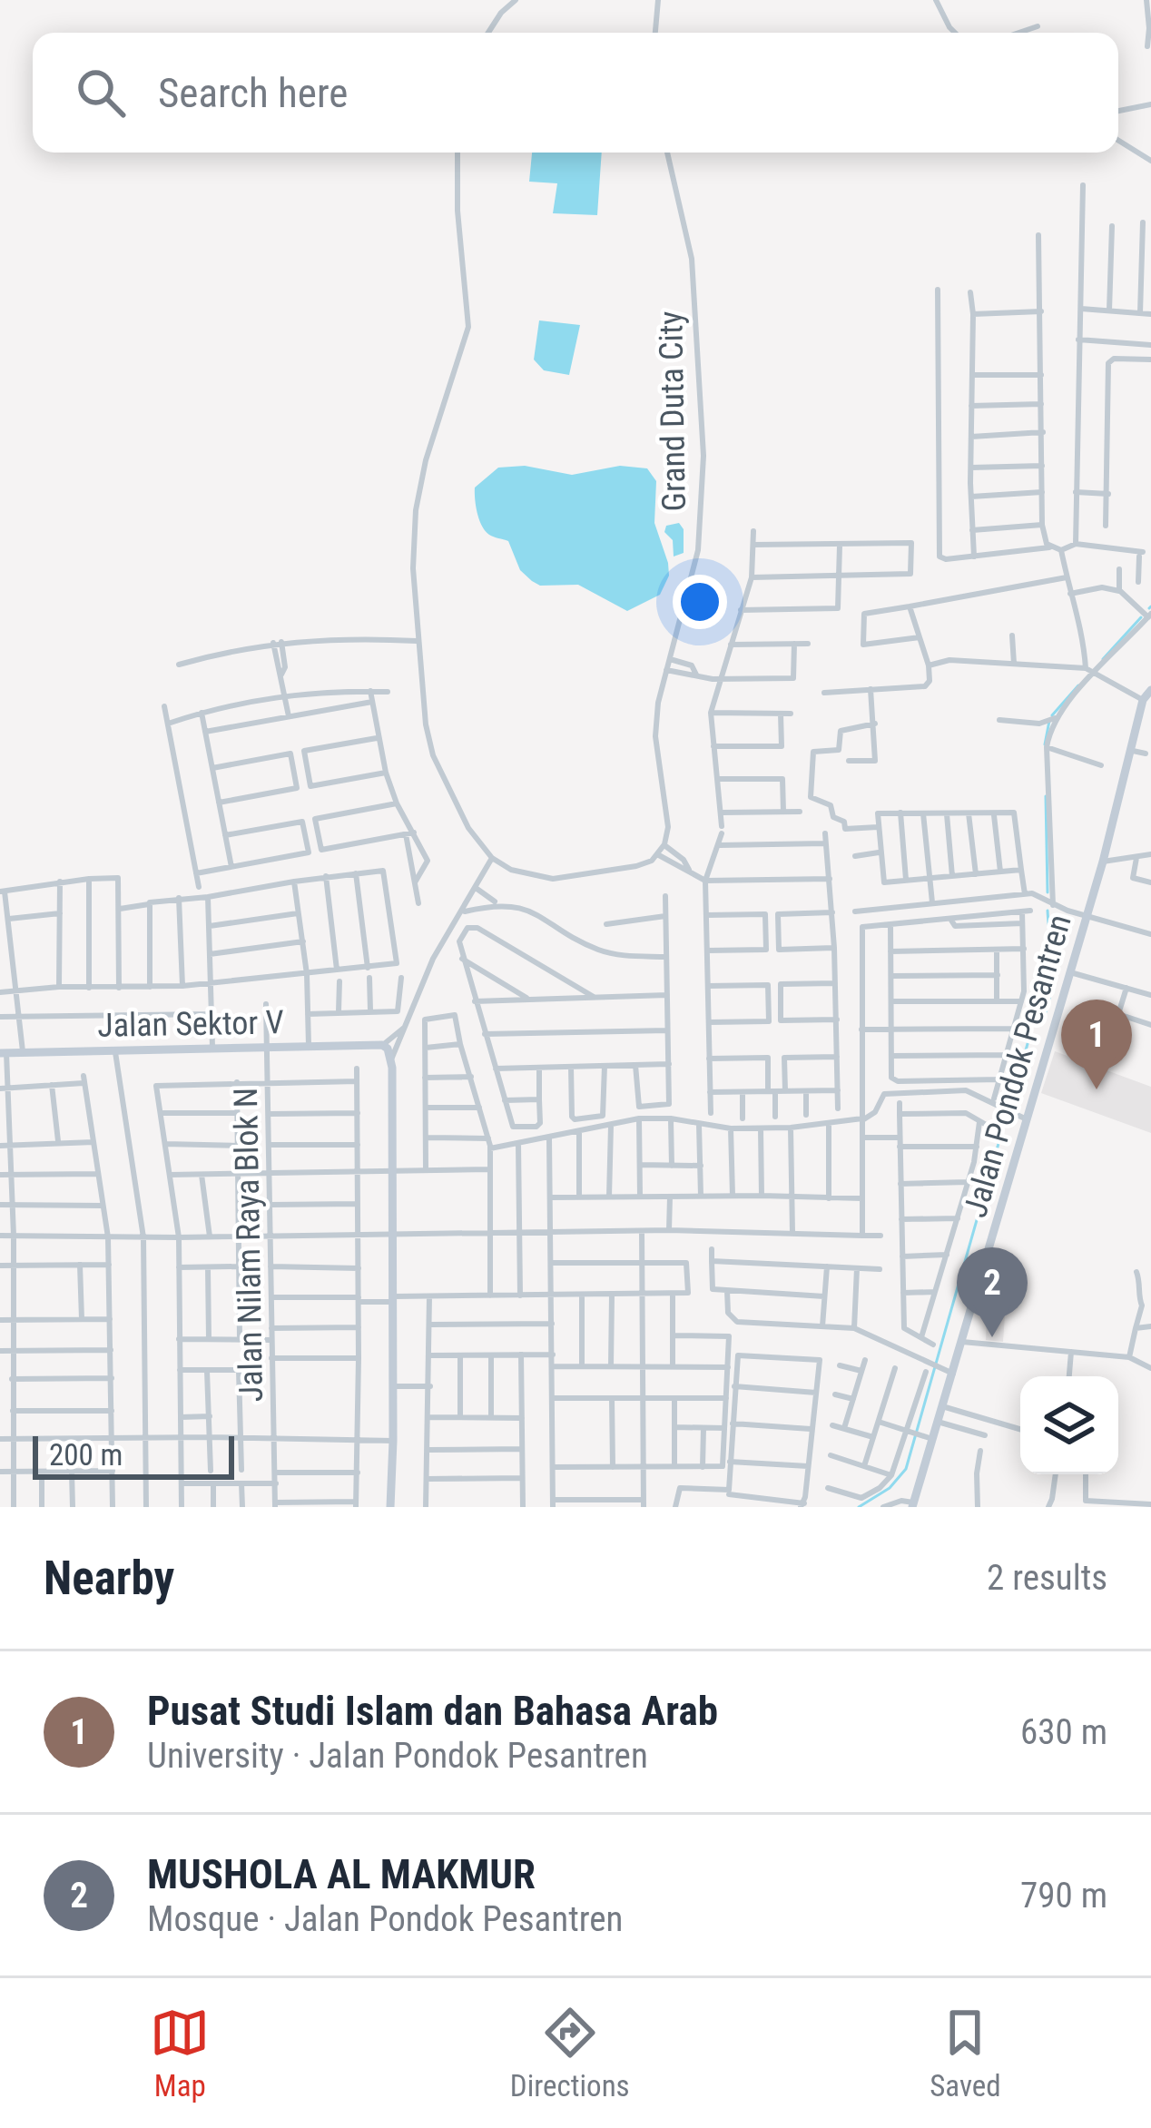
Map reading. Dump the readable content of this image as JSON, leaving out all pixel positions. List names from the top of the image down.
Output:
{
  "streets": {
    "street": [
      "Grand Duta City",
      "Jalan Sektor V",
      "Jalan Pondok Pesantren",
      "Jalan Nilam Raya Blok N"
    ]
  },
  "crossings": [
    ["Jalan Sektor V", "Jalan Nilam Raya Blok N"]
  ],
  "scale_bar": "200 m",
  "page": {
    "search": "Search here",
    "pins": ["1", "2"],
    "scale": "200 m",
    "heading": ["Nearby", "2 results"],
    "list": [
      {
        "mark": "1",
        "name": "Pusat Studi Islam dan Bahasa Arab",
        "note": "University · Jalan Pondok Pesantren",
        "value": "630 m"
      },
      {
        "mark": "2",
        "name": "MUSHOLA AL MAKMUR",
        "note": "Mosque · Jalan Pondok Pesantren",
        "value": "790 m"
      }
    ],
    "nav": ["Map", "Directions", "Saved"]
  }
}
